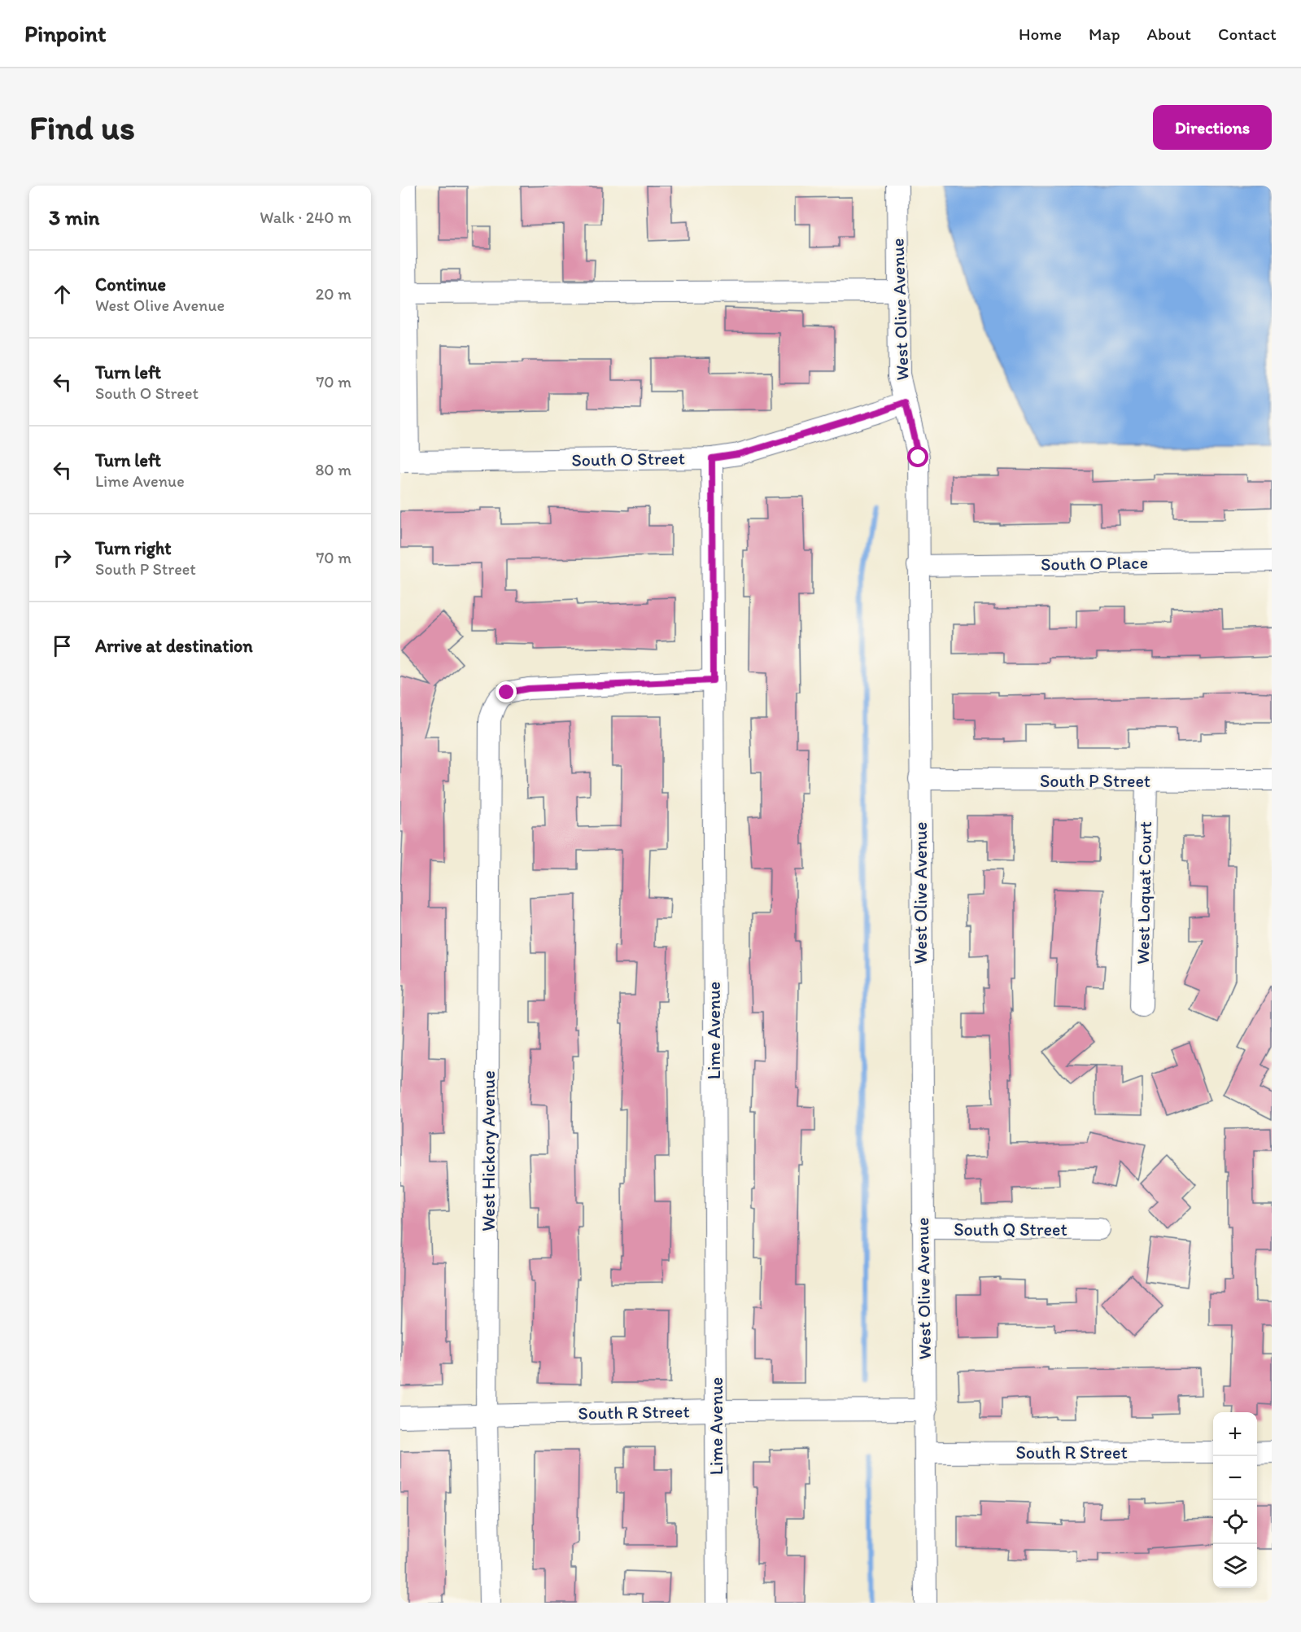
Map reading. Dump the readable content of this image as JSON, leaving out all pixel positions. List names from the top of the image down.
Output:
{
  "streets": {
    "street": [
      "West Olive Avenue",
      "South O Street",
      "South O Place",
      "South P Street",
      "West Loquat Court",
      "Lime Avenue",
      "West Hickory Avenue",
      "South Q Street",
      "South R Street"
    ]
  },
  "crossings": [
    ["West Olive Avenue", "South O Street"],
    ["West Olive Avenue", "South O Place"],
    ["West Olive Avenue", "South P Street"],
    ["West Olive Avenue", "South Q Street"],
    ["West Olive Avenue", "South R Street"],
    ["South O Street", "Lime Avenue"],
    ["South P Street", "West Loquat Court"],
    ["Lime Avenue", "West Hickory Avenue"],
    ["Lime Avenue", "South R Street"],
    ["West Hickory Avenue", "South R Street"]
  ],
  "page": {
    "header": "Pinpoint",
    "nav": [
      "Home",
      "Map",
      "About",
      "Contact"
    ],
    "buttons": "Directions",
    "title": "Find us",
    "heading": ["3 min", "Walk · 240 m"],
    "list": [
      ["Continue", "West Olive Avenue", "20 m"],
      ["Turn left", "South O Street", "70 m"],
      ["Turn left", "Lime Avenue", "80 m"],
      ["Turn right", "South P Street", "70 m"],
      "Arrive at destination"
    ],
    "map_buttons": ["+", "−"]
  }
}
